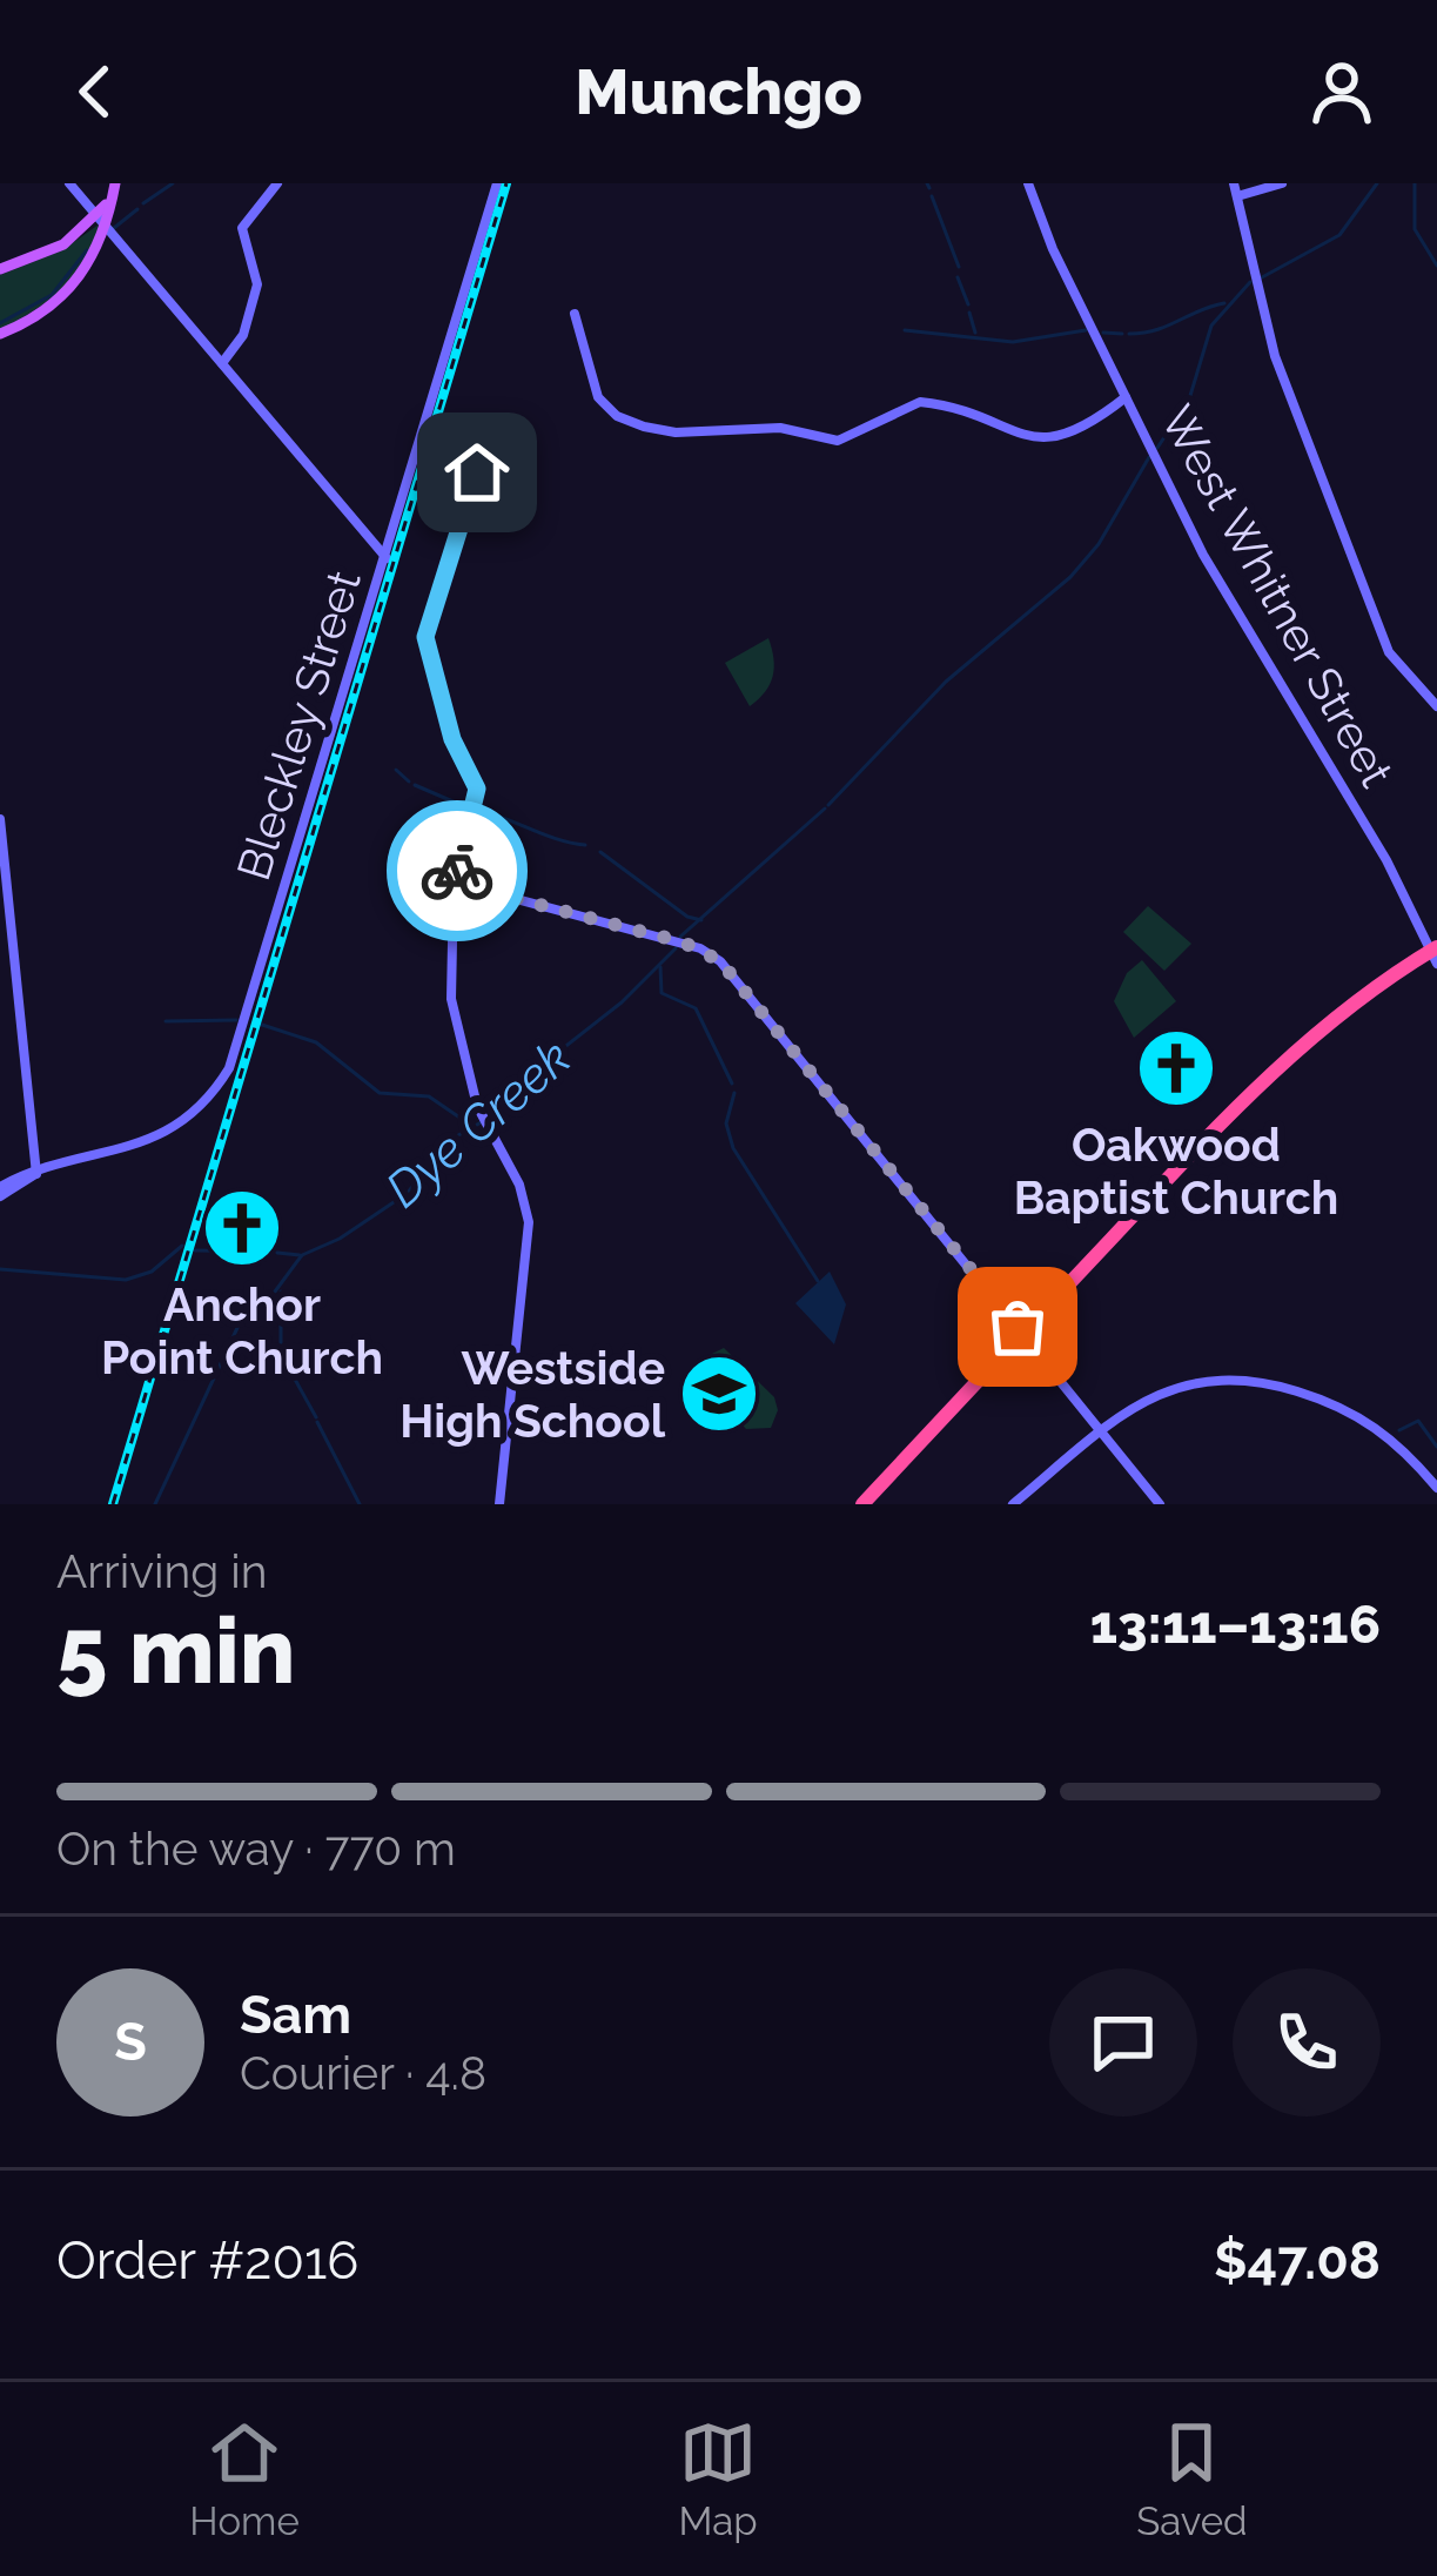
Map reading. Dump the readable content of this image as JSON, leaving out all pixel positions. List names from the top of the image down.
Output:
{
  "streets": {
    "street": ["West Whitner Street", "Bleckley Street"]
  },
  "water": ["Dye Creek"],
  "places": {
    "church": ["Oakwood Baptist Church", "Anchor Point Church"],
    "school or university": ["Westside High School"]
  },
  "page": {
    "header": "Munchgo",
    "heading": ["5 min", "Arriving in", "13:11–13:16"],
    "panel": [
      "Sam",
      "Courier · 4.8",
      "Order #2016",
      "$47.08"
    ],
    "bar": "On the way · 770 m",
    "round": "S",
    "tabs": ["Home", "Map", "Saved"]
  }
}
